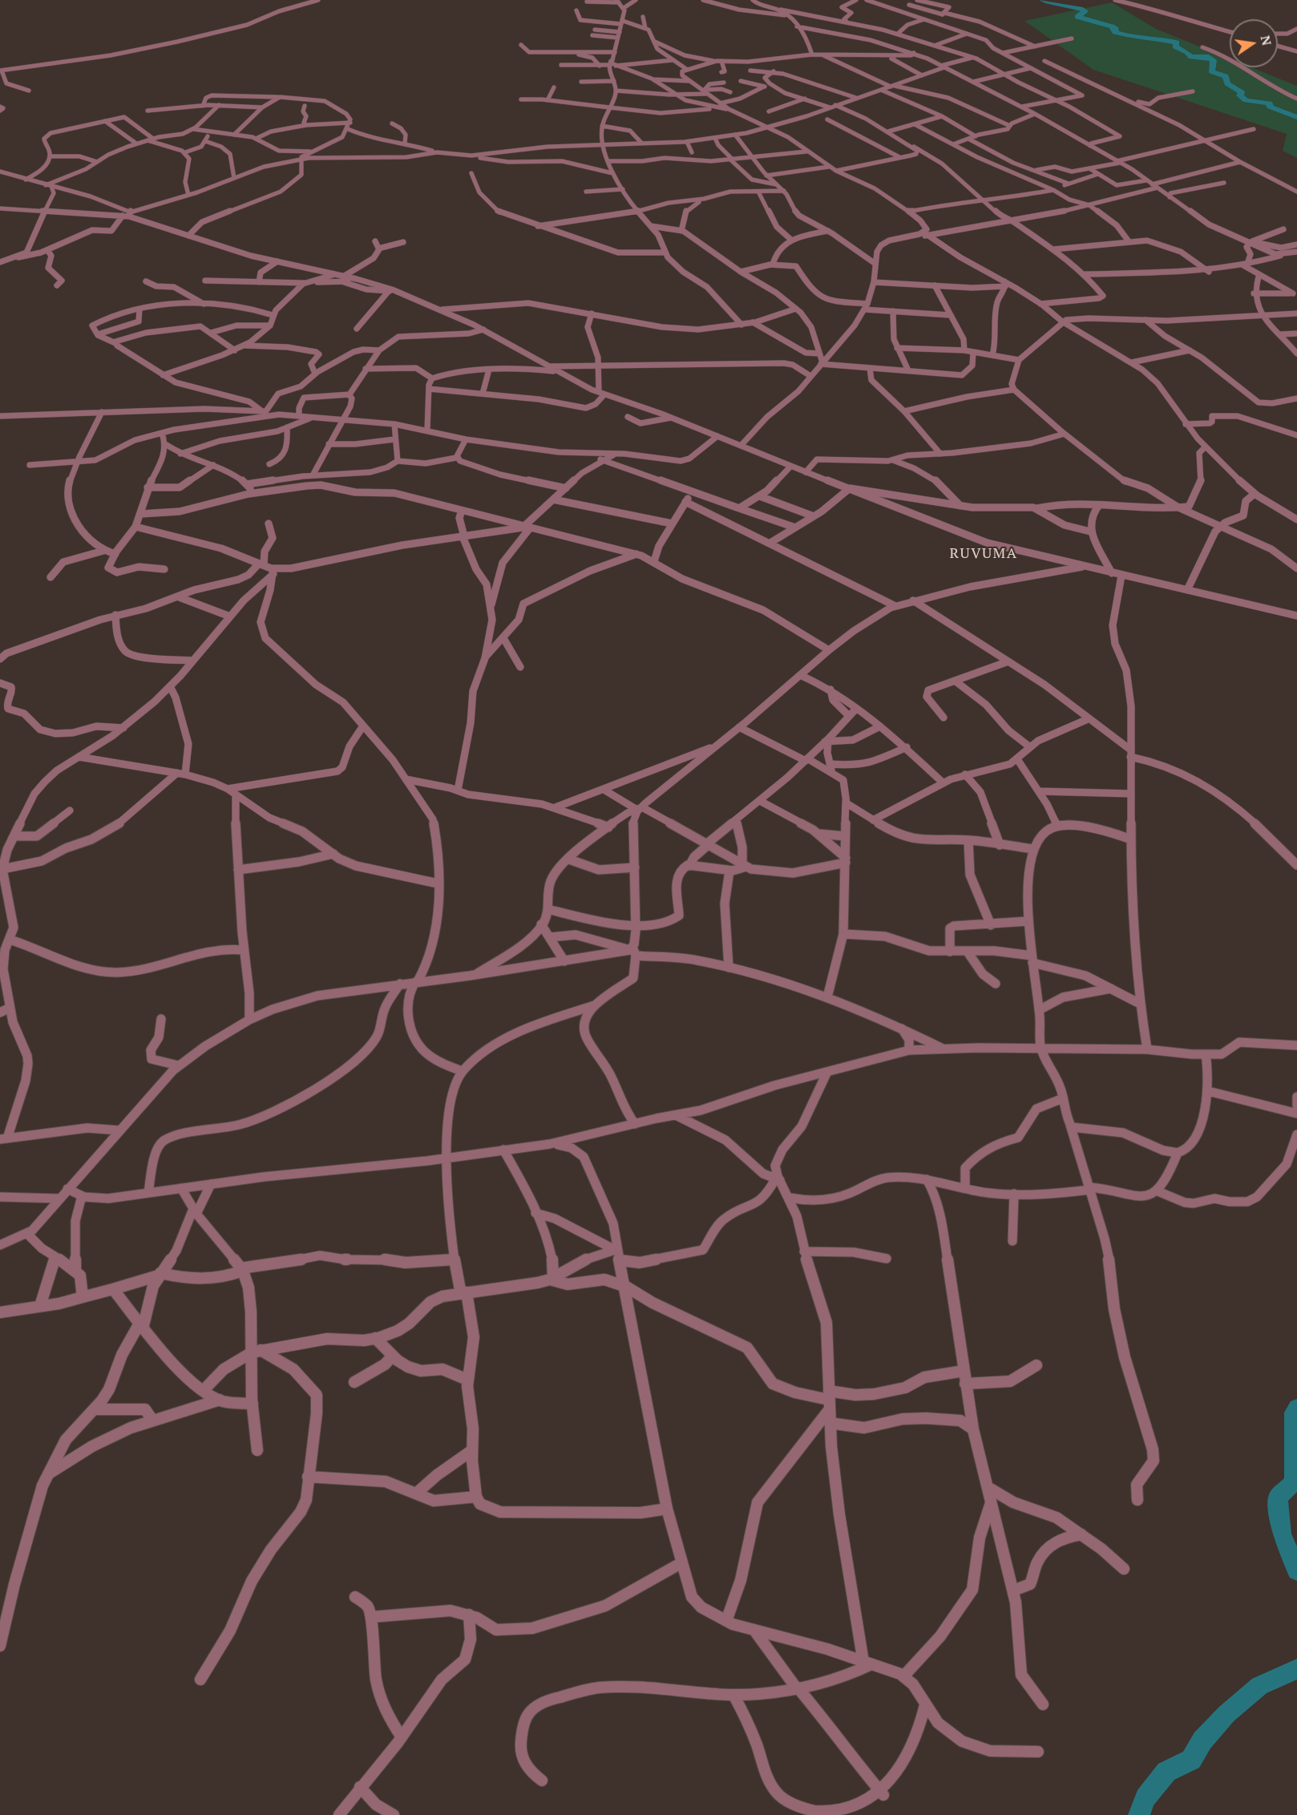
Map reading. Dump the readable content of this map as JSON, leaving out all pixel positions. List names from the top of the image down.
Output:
{
  "districts": ["RUVUMA"],
  "north": "right"
}
